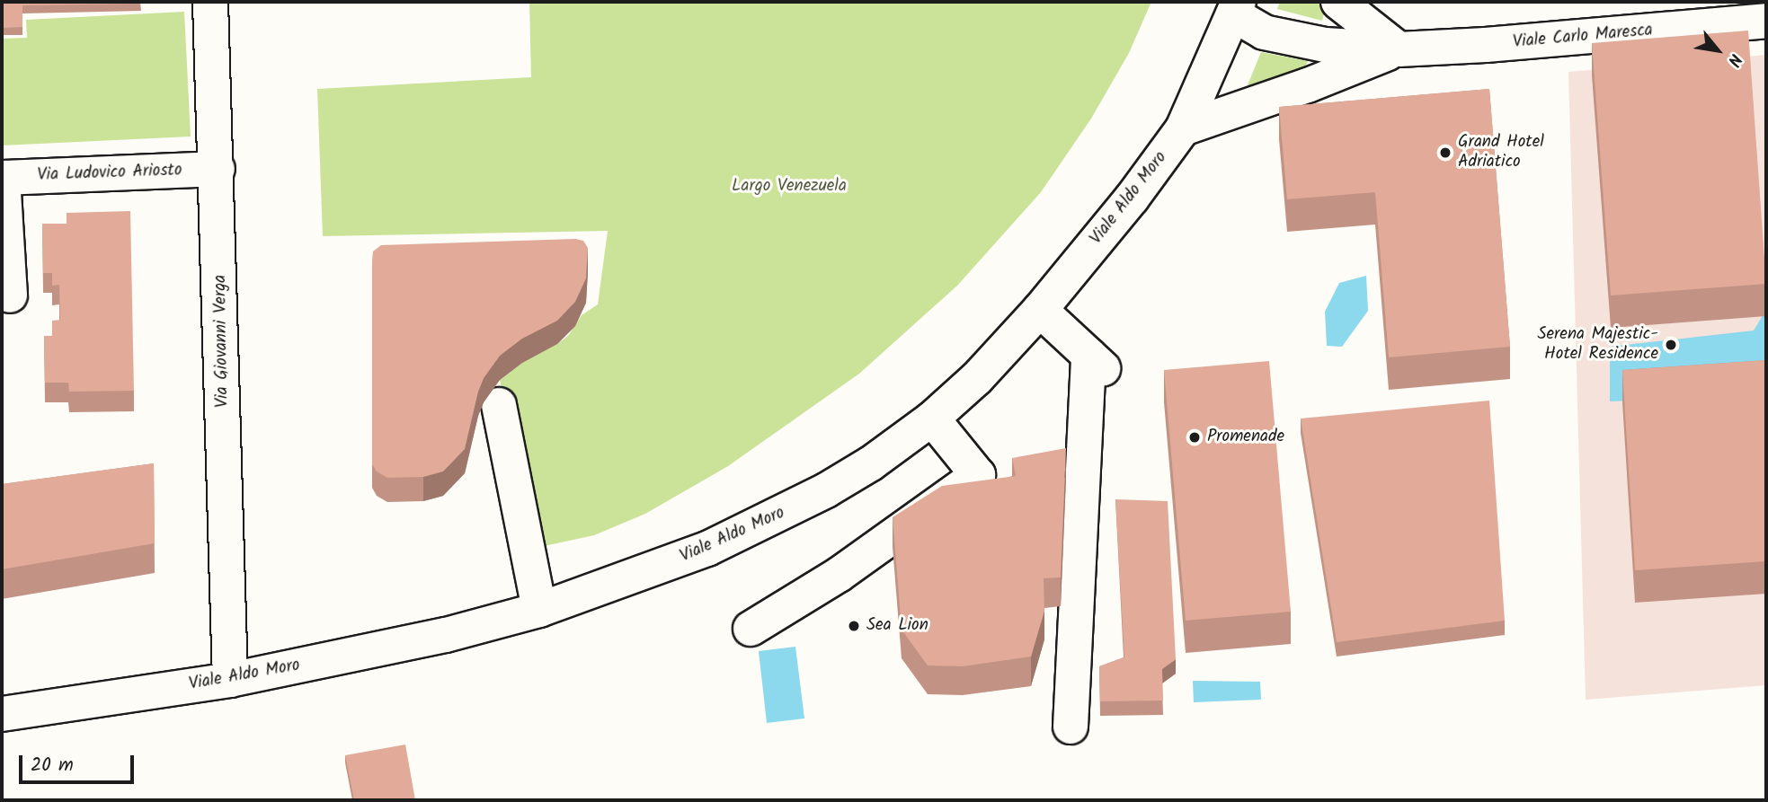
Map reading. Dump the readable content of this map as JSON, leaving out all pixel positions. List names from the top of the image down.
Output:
{
  "streets": {
    "street": [
      "Viale Carlo Maresca",
      "Via Ludovico Ariosto",
      "Viale Aldo Moro",
      "Via Giovanni Verga"
    ]
  },
  "crossings": [
    ["Viale Carlo Maresca", "Viale Aldo Moro"],
    ["Via Ludovico Ariosto", "Via Giovanni Verga"],
    ["Viale Aldo Moro", "Via Giovanni Verga"]
  ],
  "parks": ["Largo Venezuela"],
  "places": [
    "Grand Hotel Adriatico",
    "Serena Majestic- Hotel Residence",
    "Promenade",
    "Sea Lion"
  ],
  "scale_bar": "20 m",
  "north": "bottom right"
}
